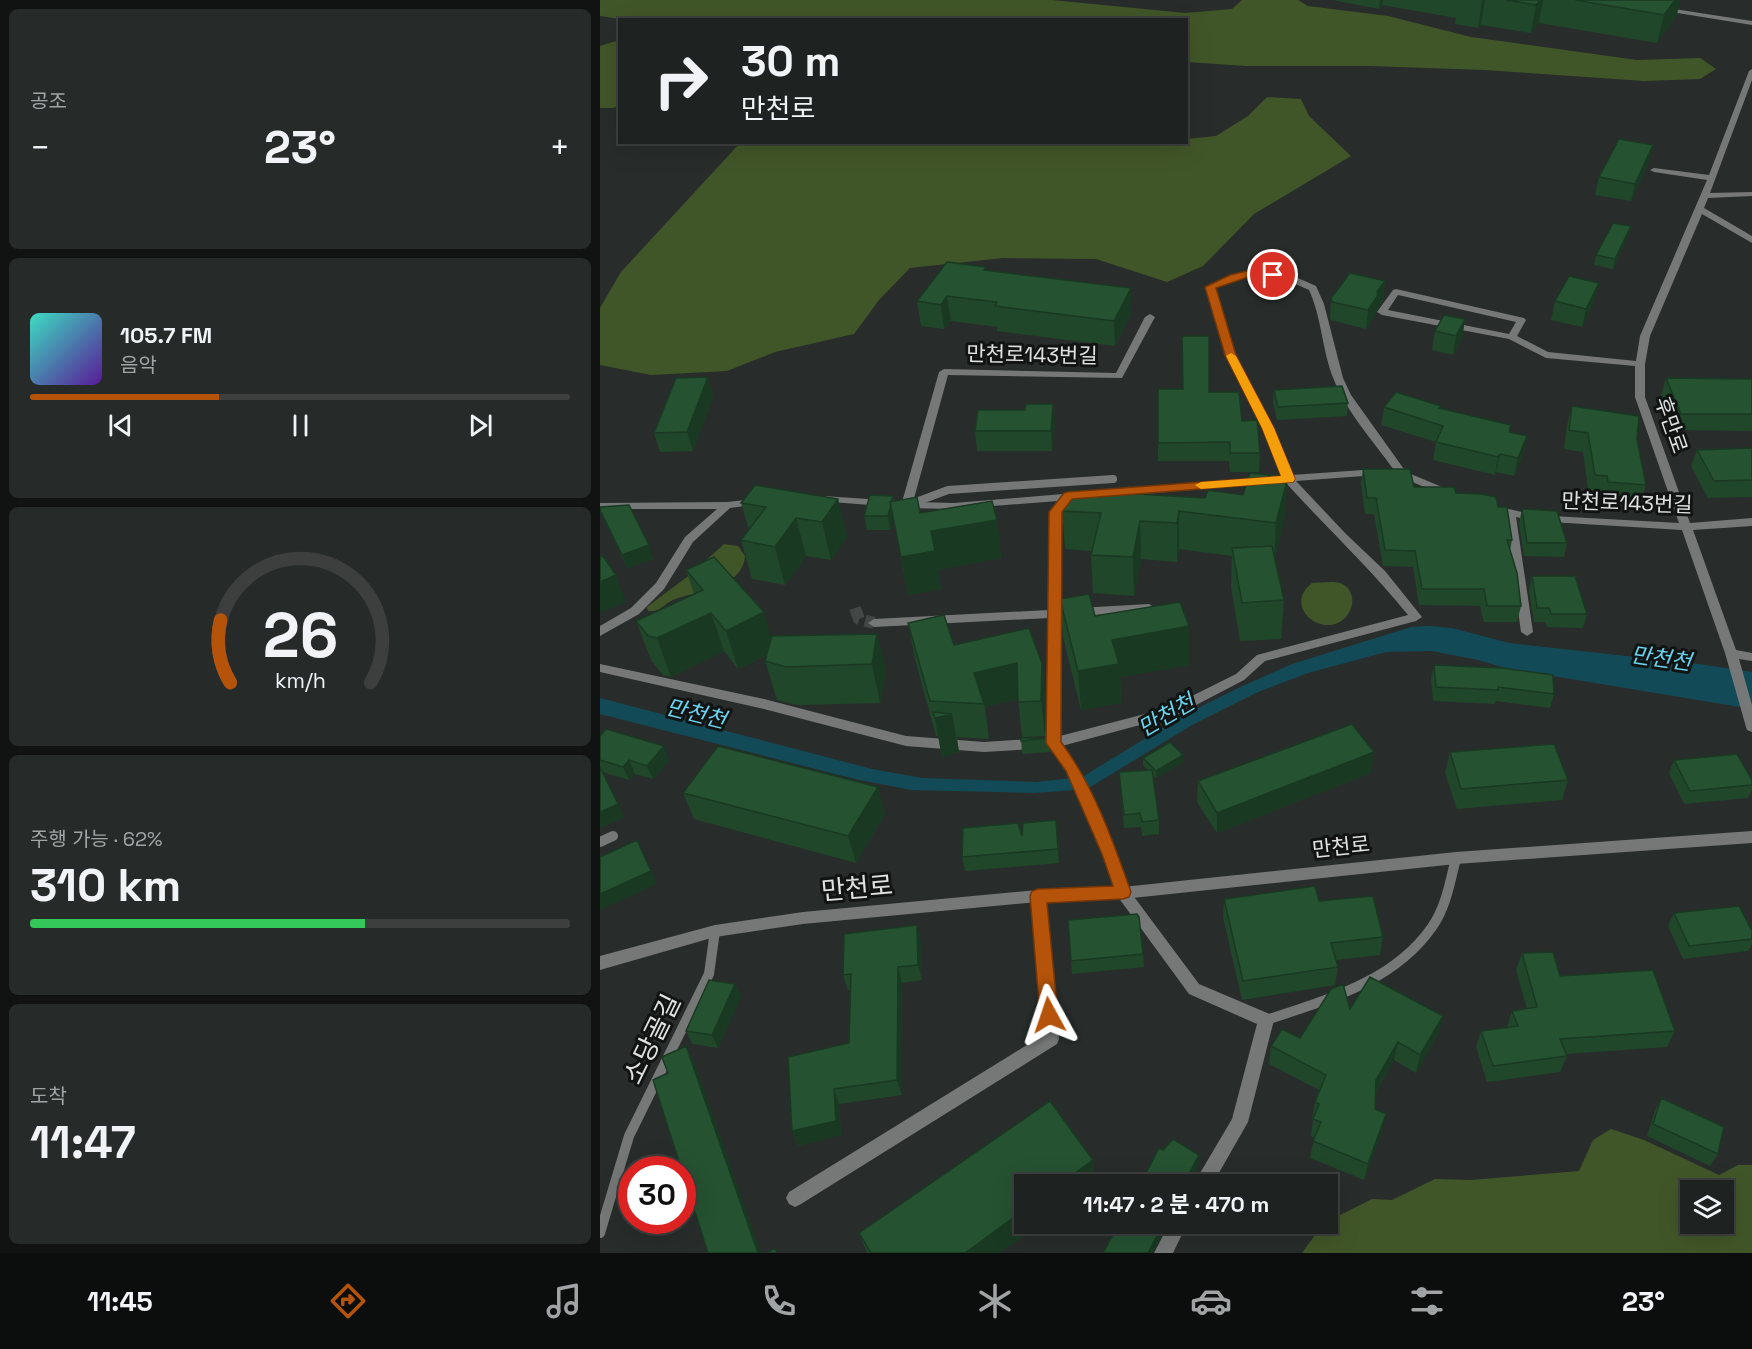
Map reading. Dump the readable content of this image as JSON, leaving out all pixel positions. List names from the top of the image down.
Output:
{
  "streets": {
    "street": ["만천로143번길", "후만로", "만천로"],
    "lane": ["소당골길"]
  },
  "crossings": [
    ["만천로143번길", "후만로"],
    ["만천로", "소당골길"]
  ],
  "water": ["만천천"],
  "page": {
    "tile": [
      "공조",
      ["주행 가능 · 62%", "310 km"],
      ["도착", "11:47"]
    ],
    "turn": ["30 m", "만천로"],
    "heat": ["−", "23°", "+"],
    "song": ["105.7 FM", "음악"],
    "limit": "30",
    "trip": "11:47 · 2 분 · 470 m",
    "tabs": ["11:45", "23°"],
    "gauge": ["26", "km/h"]
  }
}
